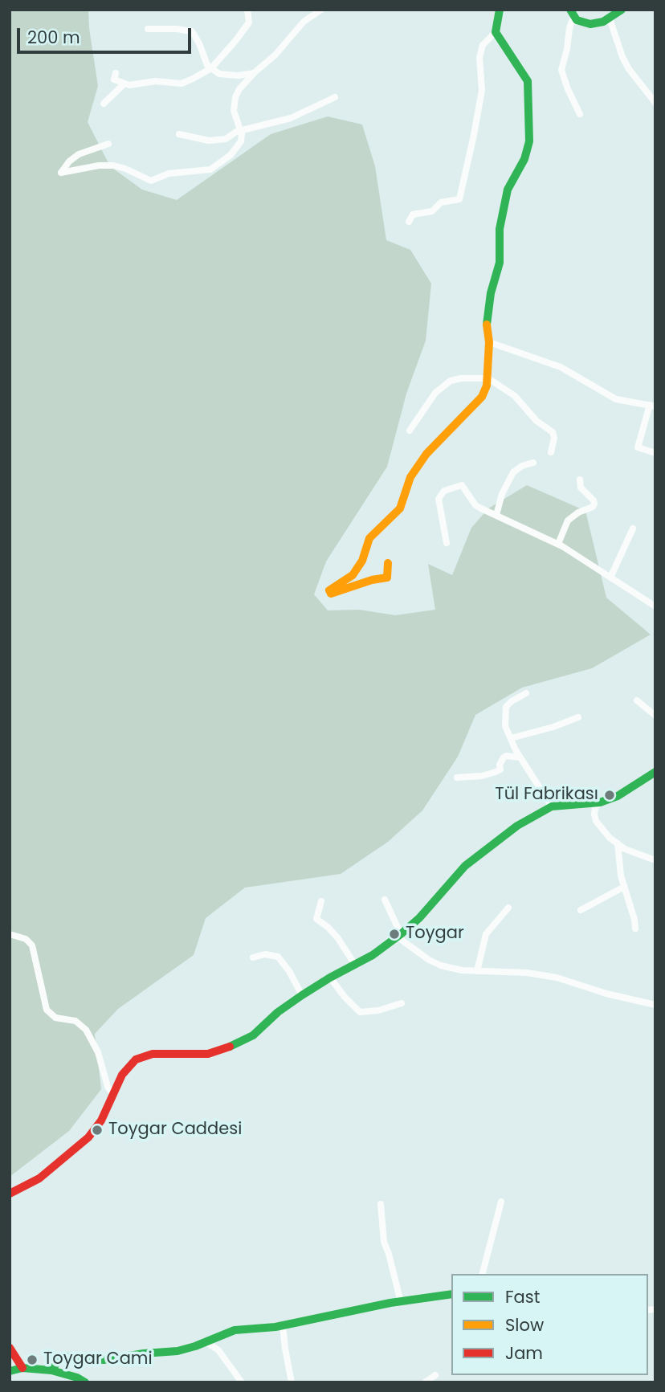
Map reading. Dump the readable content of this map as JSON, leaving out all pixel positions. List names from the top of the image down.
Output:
{
  "places": [
    "Tül Fabrikası",
    "Toygar",
    "Toygar Caddesi",
    "Toygar Cami"
  ],
  "legend": ["Fast", "Slow", "Jam"],
  "scale_bar": "200 m"
}
